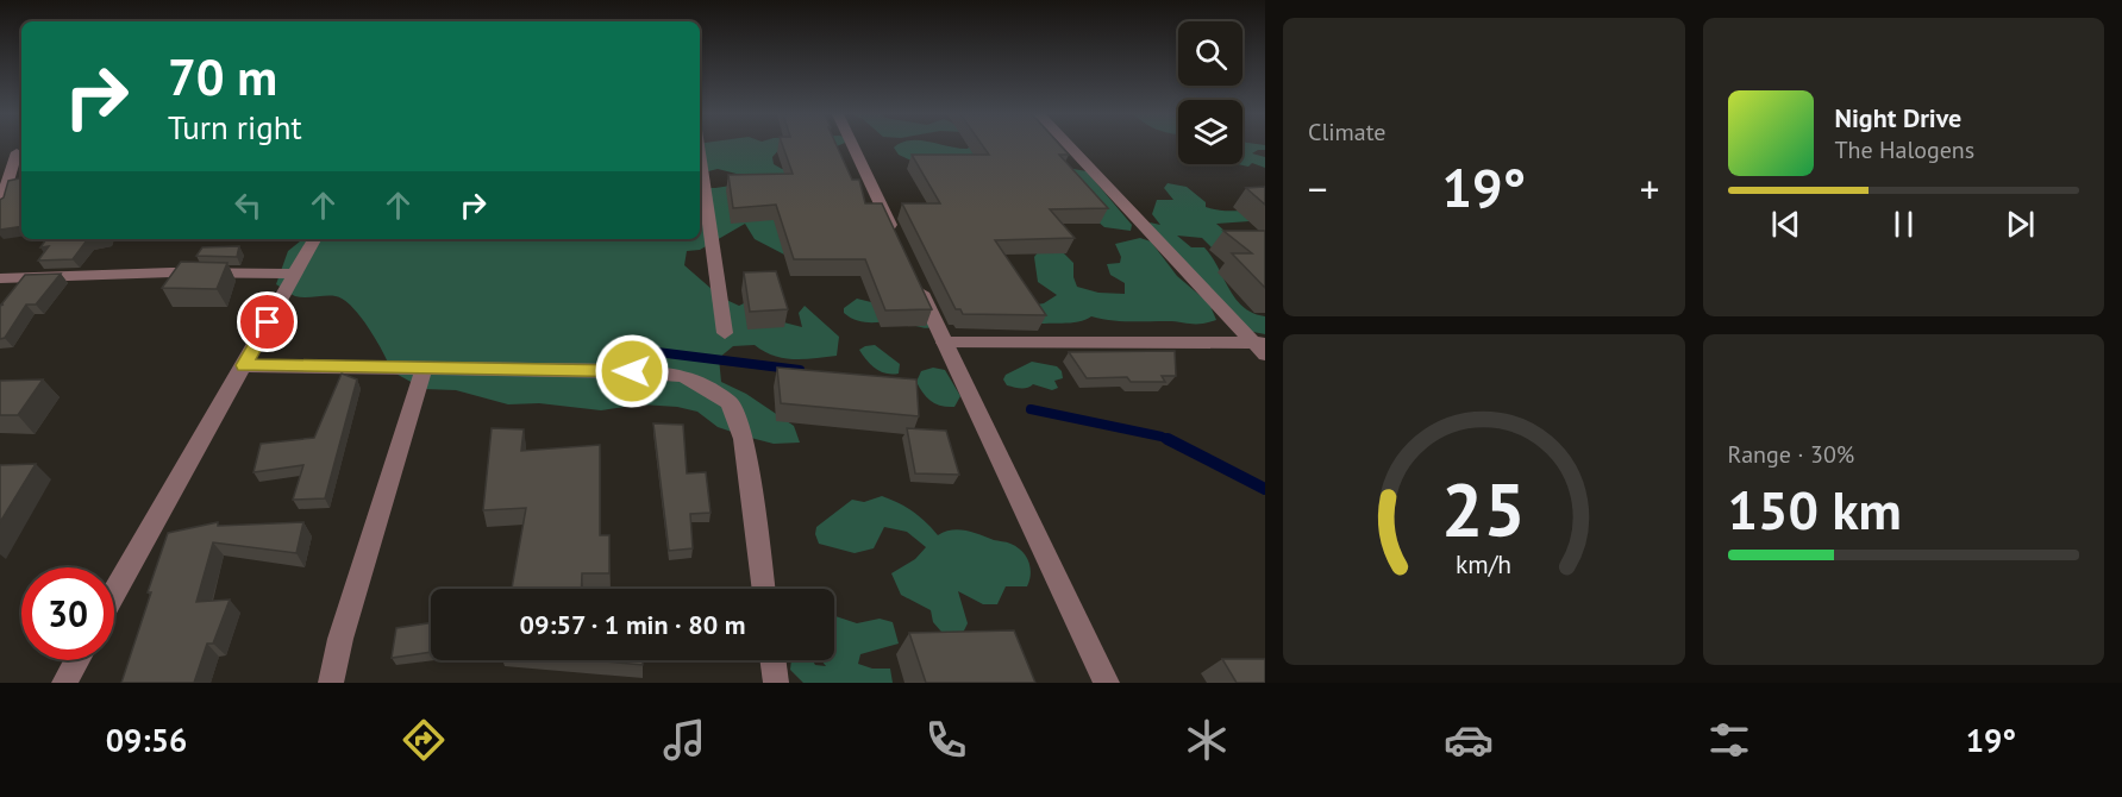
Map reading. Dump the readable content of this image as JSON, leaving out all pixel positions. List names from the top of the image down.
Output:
{
  "page": {
    "tile": [
      "Climate",
      ["Range · 30%", "150 km"]
    ],
    "turn": ["70 m", "Turn right"],
    "song": ["Night Drive", "The Halogens"],
    "heat": ["−", "19°", "+"],
    "limit": "30",
    "trip": "09:57 · 1 min · 80 m",
    "tabs": ["09:56", "19°"],
    "gauge": ["25", "km/h"]
  }
}
